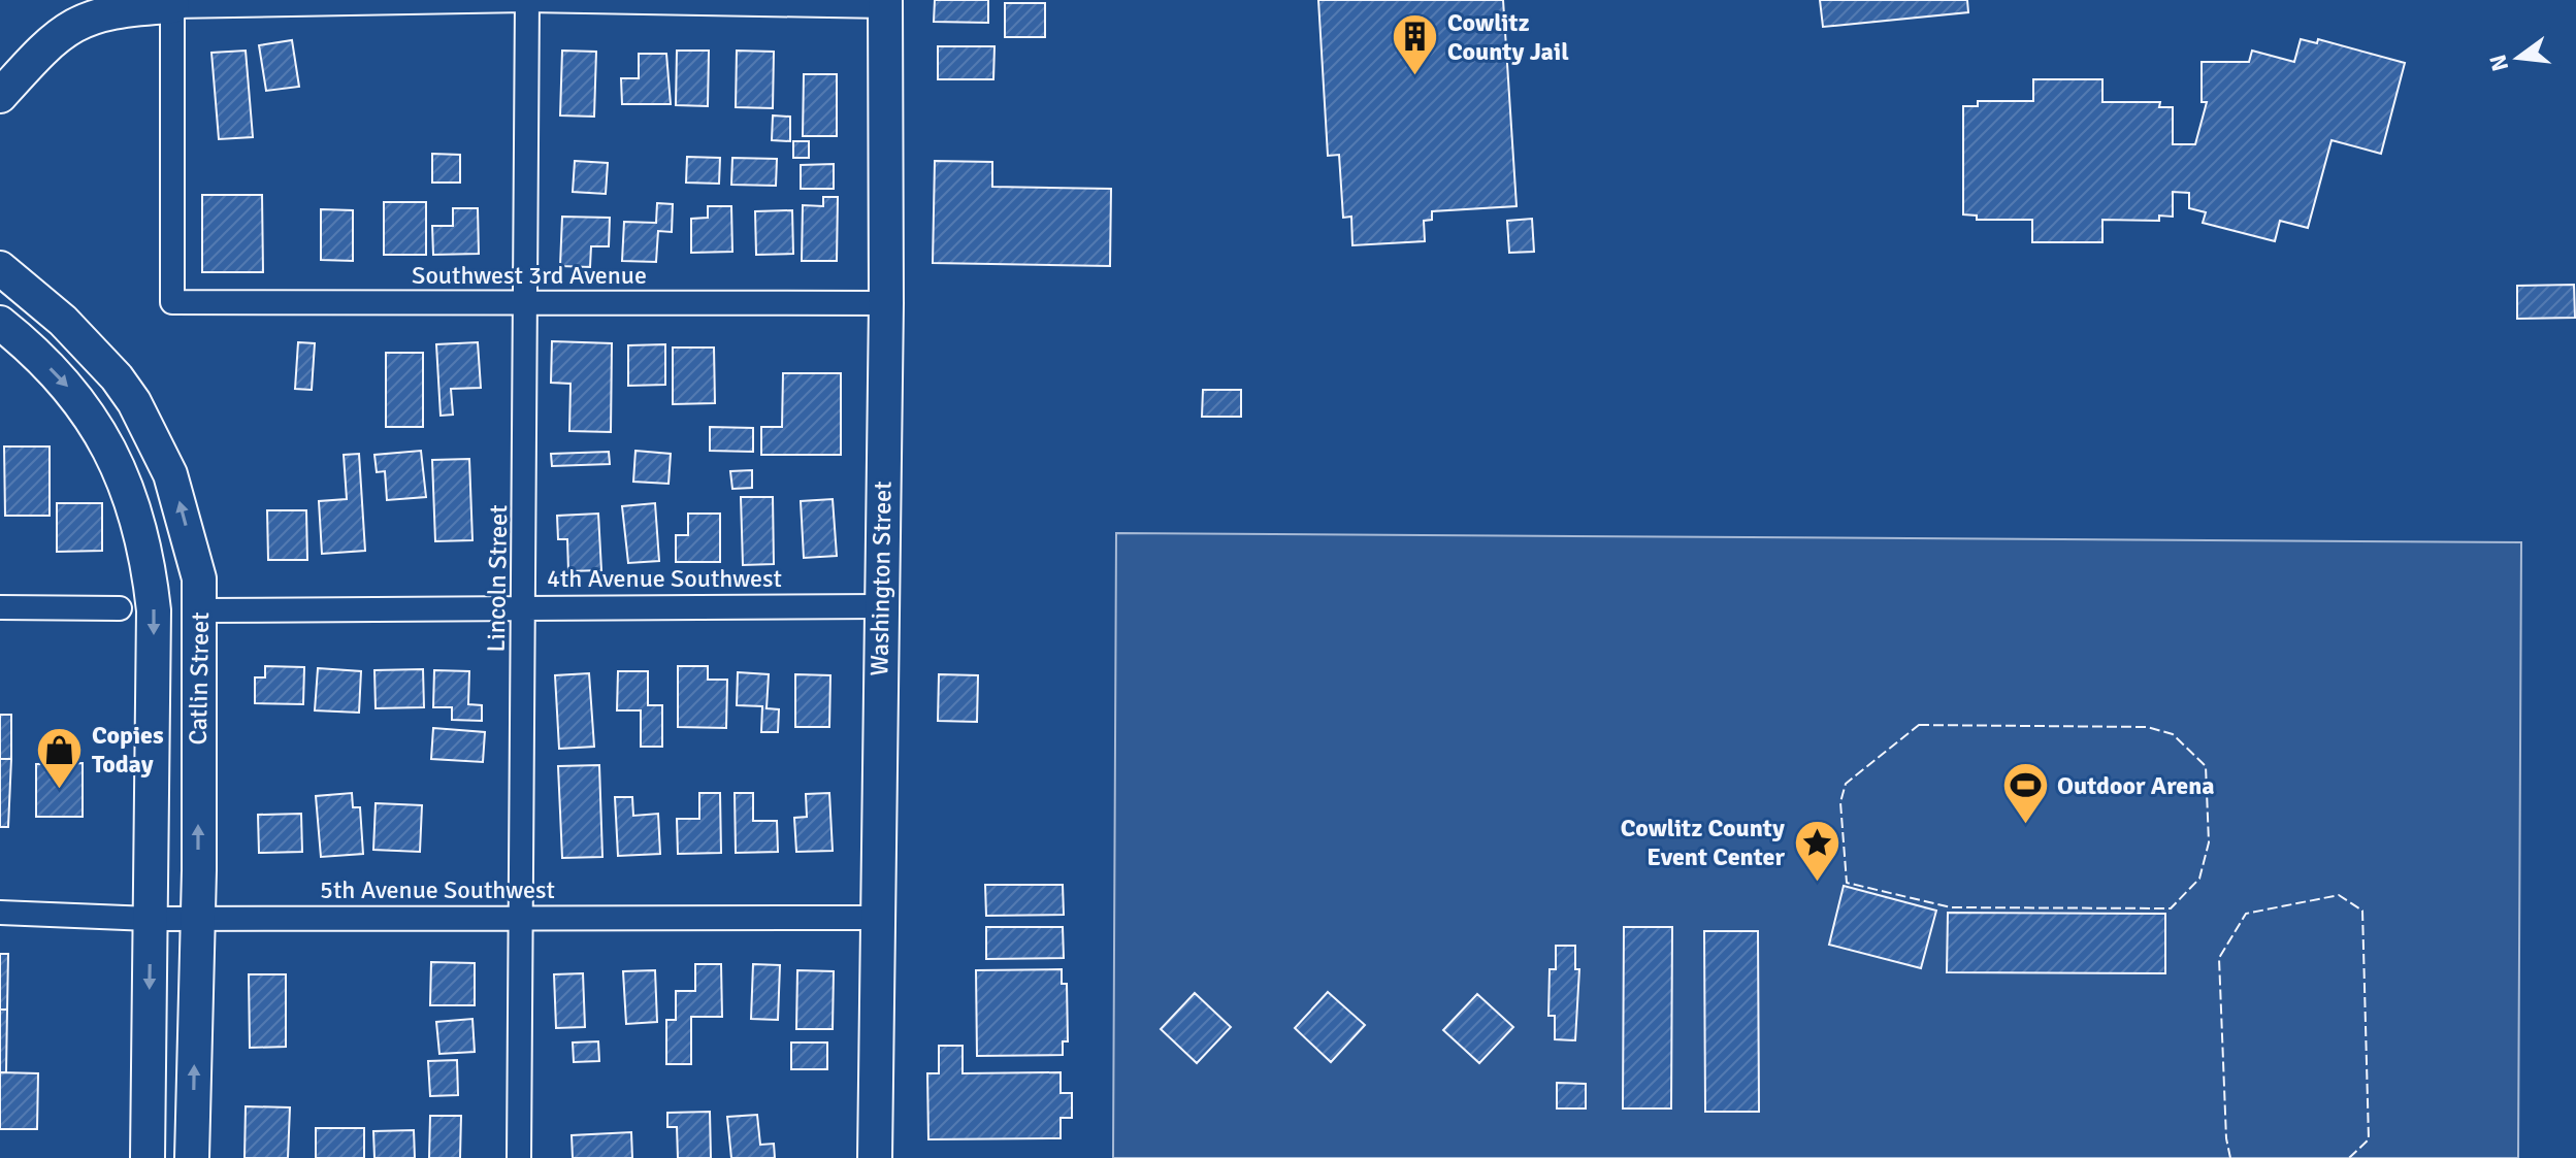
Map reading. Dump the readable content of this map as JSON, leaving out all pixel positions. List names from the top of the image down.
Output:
{
  "streets": {
    "main road": ["Washington Street", "Catlin Street"],
    "street": [
      "Southwest 3rd Avenue",
      "Lincoln Street",
      "4th Avenue Southwest",
      "5th Avenue Southwest"
    ]
  },
  "crossings": [
    ["Southwest 3rd Avenue", "Lincoln Street"],
    ["Southwest 3rd Avenue", "Washington Street"],
    ["Lincoln Street", "4th Avenue Southwest"],
    ["Lincoln Street", "5th Avenue Southwest"],
    ["4th Avenue Southwest", "Washington Street"],
    ["4th Avenue Southwest", "Catlin Street"],
    ["Washington Street", "5th Avenue Southwest"],
    ["Catlin Street", "5th Avenue Southwest"]
  ],
  "places": {
    "building": ["Cowlitz County Jail"],
    "shop": ["Copies Today"],
    "sports": ["Outdoor Arena"],
    "place": ["Cowlitz County Event Center"]
  },
  "north": "left"
}
